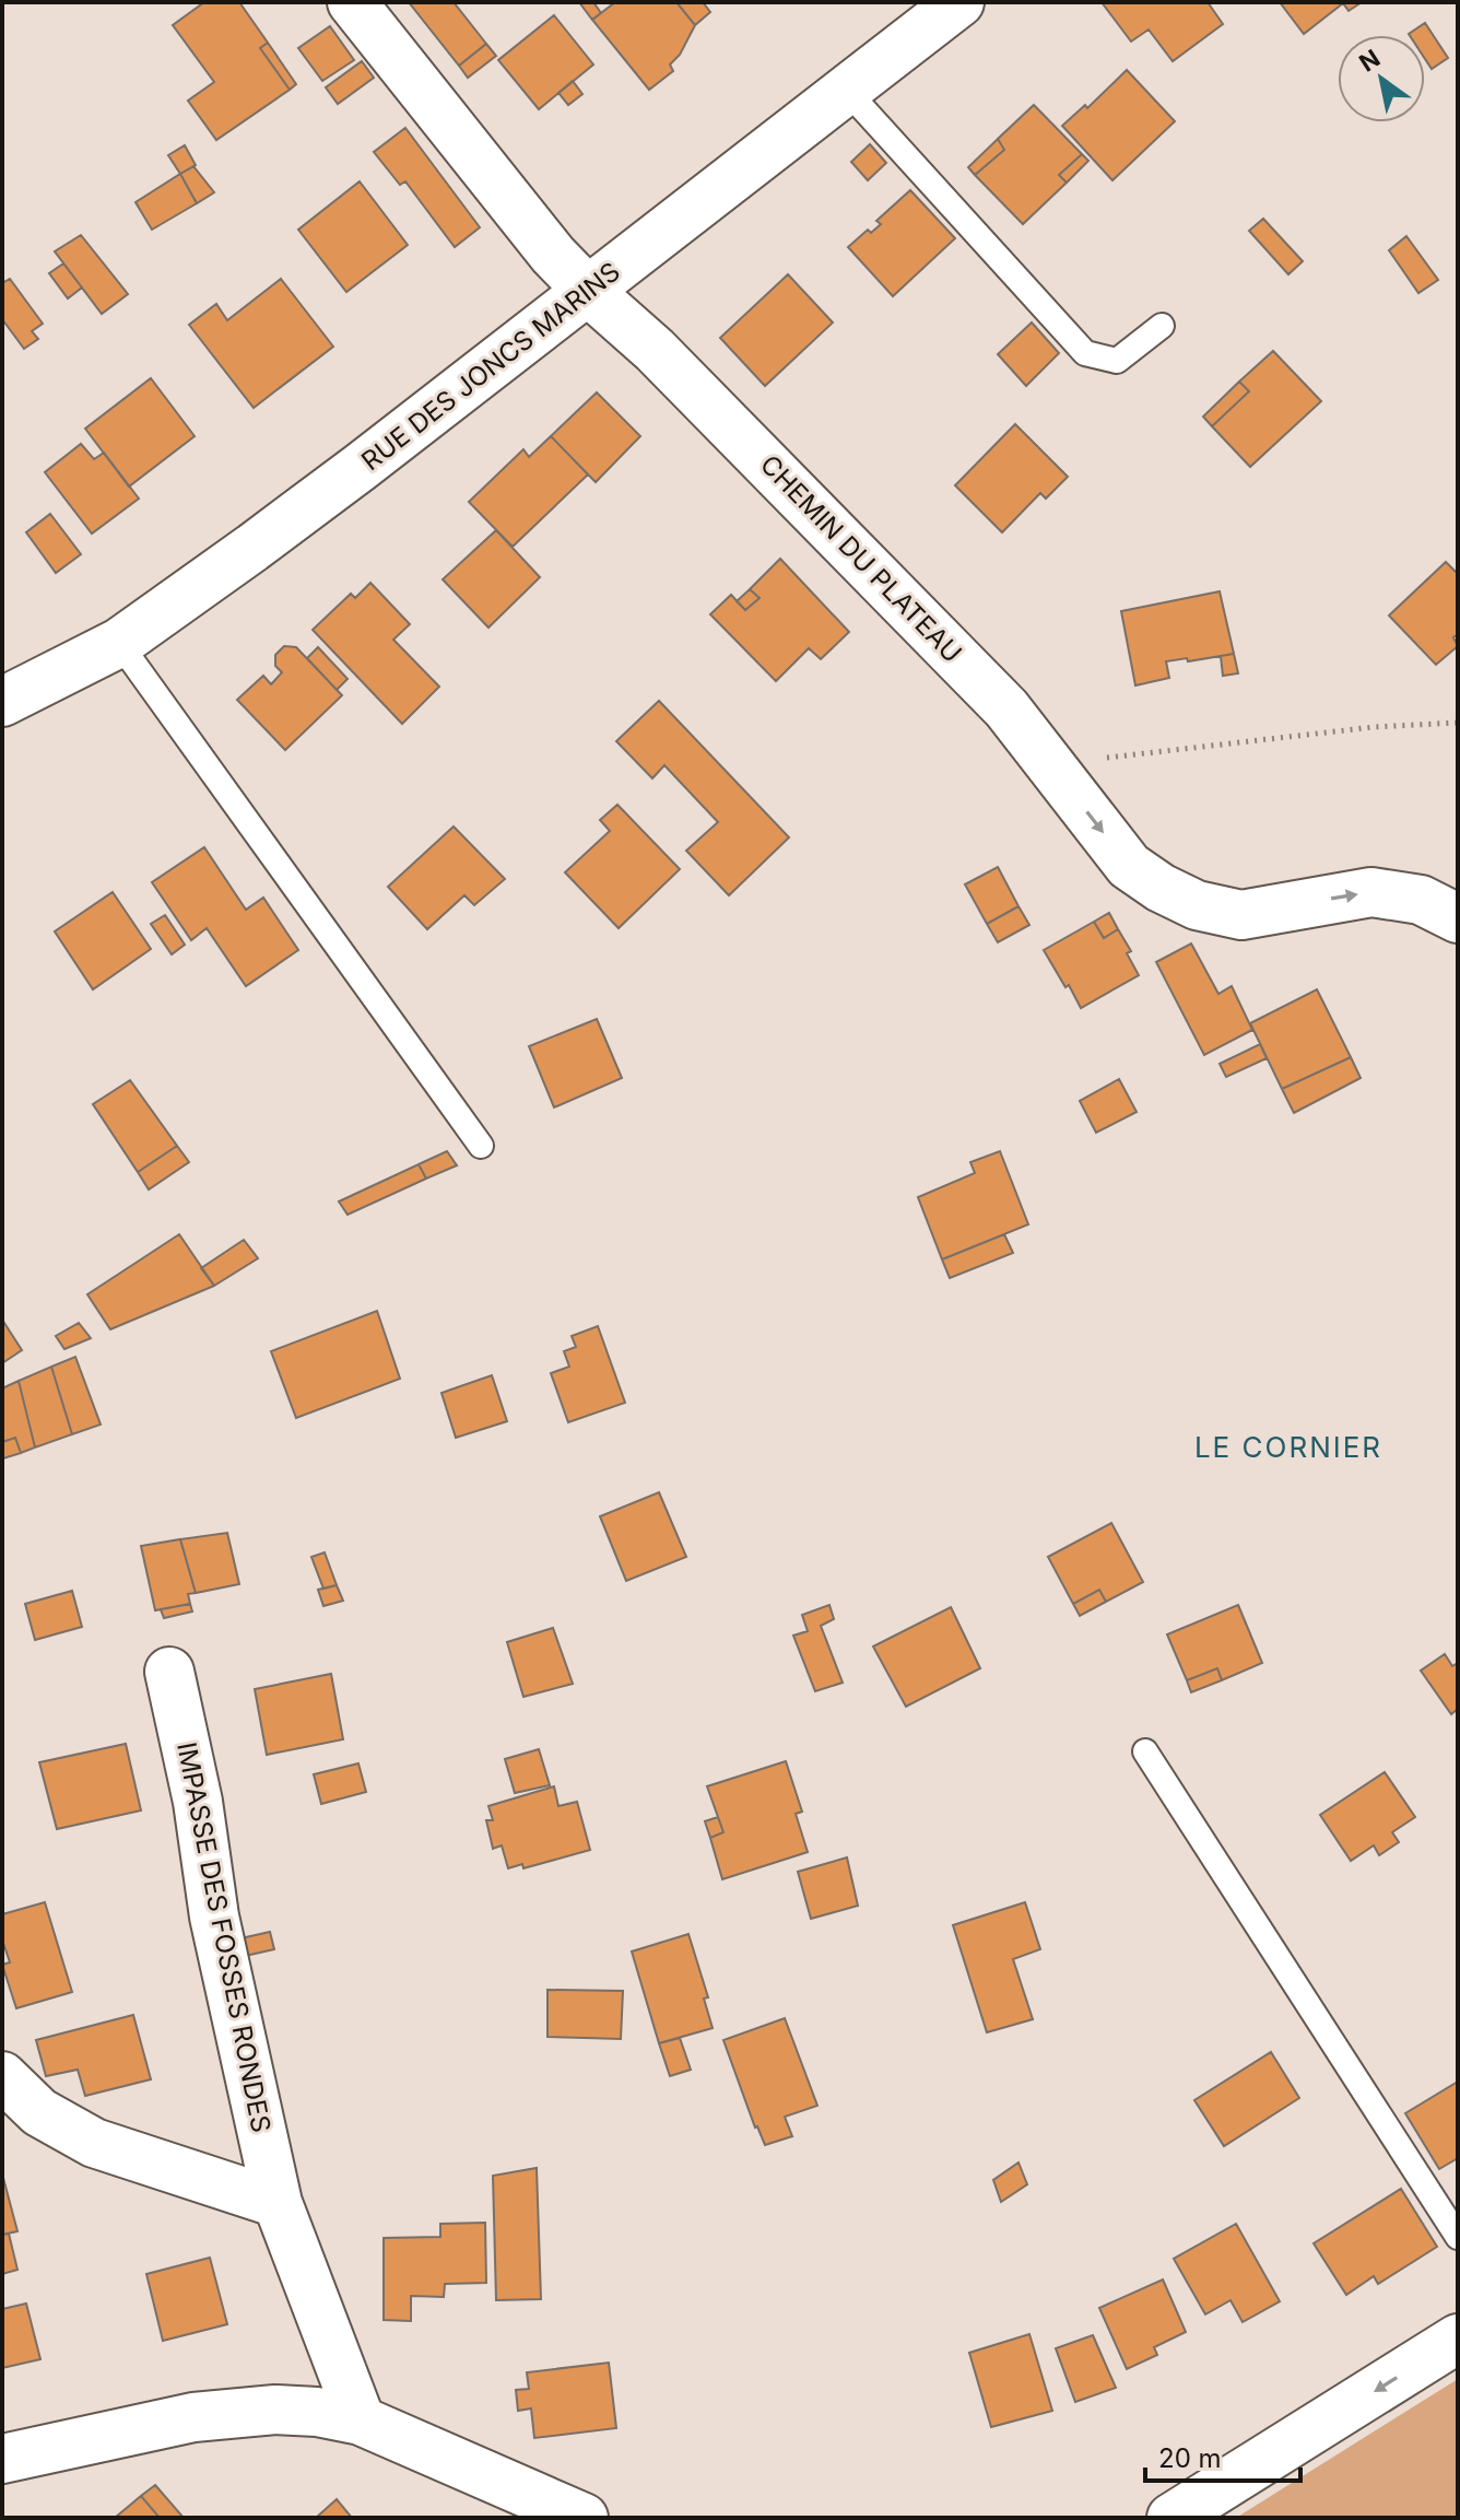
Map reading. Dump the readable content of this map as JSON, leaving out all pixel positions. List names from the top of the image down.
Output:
{
  "streets": {
    "street": ["RUE DES JONCS MARINS", "CHEMIN DU PLATEAU", "IMPASSE DES FOSSES RONDES"]
  },
  "crossings": [
    ["RUE DES JONCS MARINS", "CHEMIN DU PLATEAU"]
  ],
  "districts": ["LE CORNIER"],
  "scale_bar": "20 m",
  "north": "top left"
}
